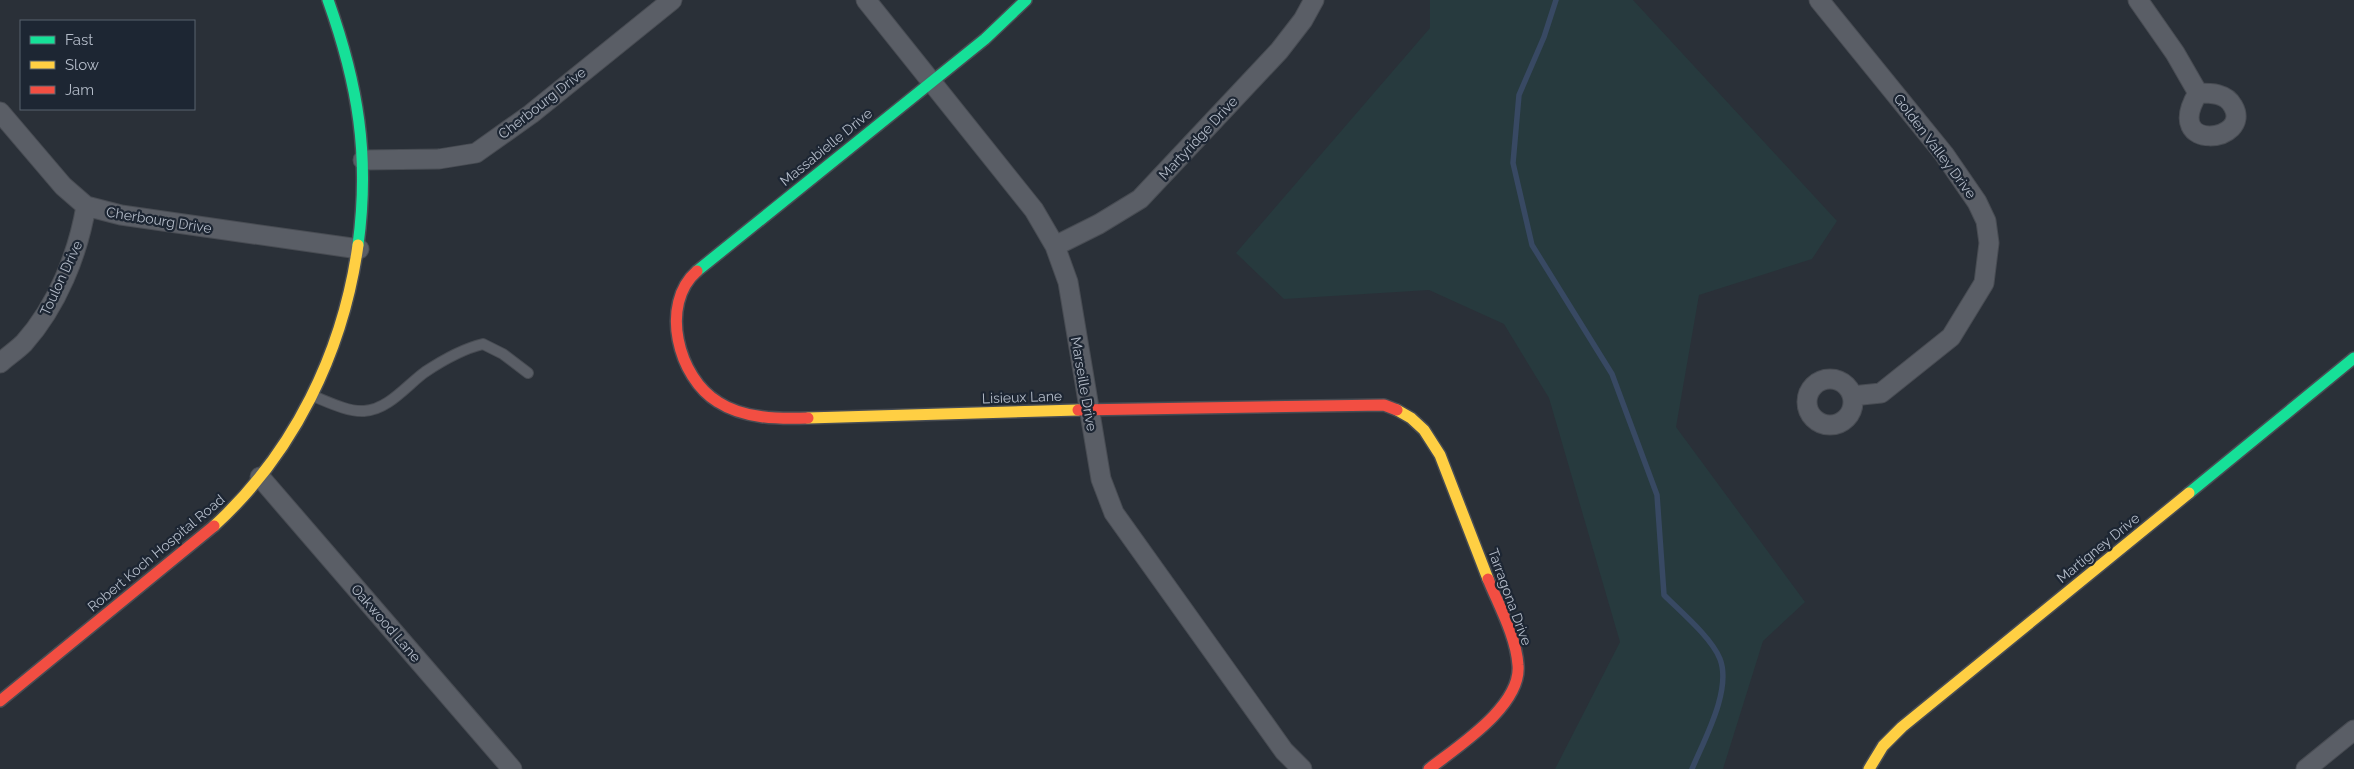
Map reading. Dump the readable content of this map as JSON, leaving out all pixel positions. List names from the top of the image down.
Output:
{
  "streets": {
    "street": [
      "Cherbourg Drive",
      "Martyridge Drive",
      "Golden Valley Drive",
      "Massabielle Drive",
      "Toulon Drive",
      "Marseille Drive",
      "Lisieux Lane",
      "Martigney Drive",
      "Robert Koch Hospital Road",
      "Tarragona Drive",
      "Oakwood Lane"
    ]
  },
  "crossings": [
    ["Cherbourg Drive", "Toulon Drive"],
    ["Cherbourg Drive", "Robert Koch Hospital Road"],
    ["Martyridge Drive", "Marseille Drive"],
    ["Massabielle Drive", "Marseille Drive"],
    ["Massabielle Drive", "Lisieux Lane"],
    ["Marseille Drive", "Lisieux Lane"],
    ["Lisieux Lane", "Tarragona Drive"],
    ["Robert Koch Hospital Road", "Oakwood Lane"]
  ],
  "legend": ["Fast", "Slow", "Jam"]
}
